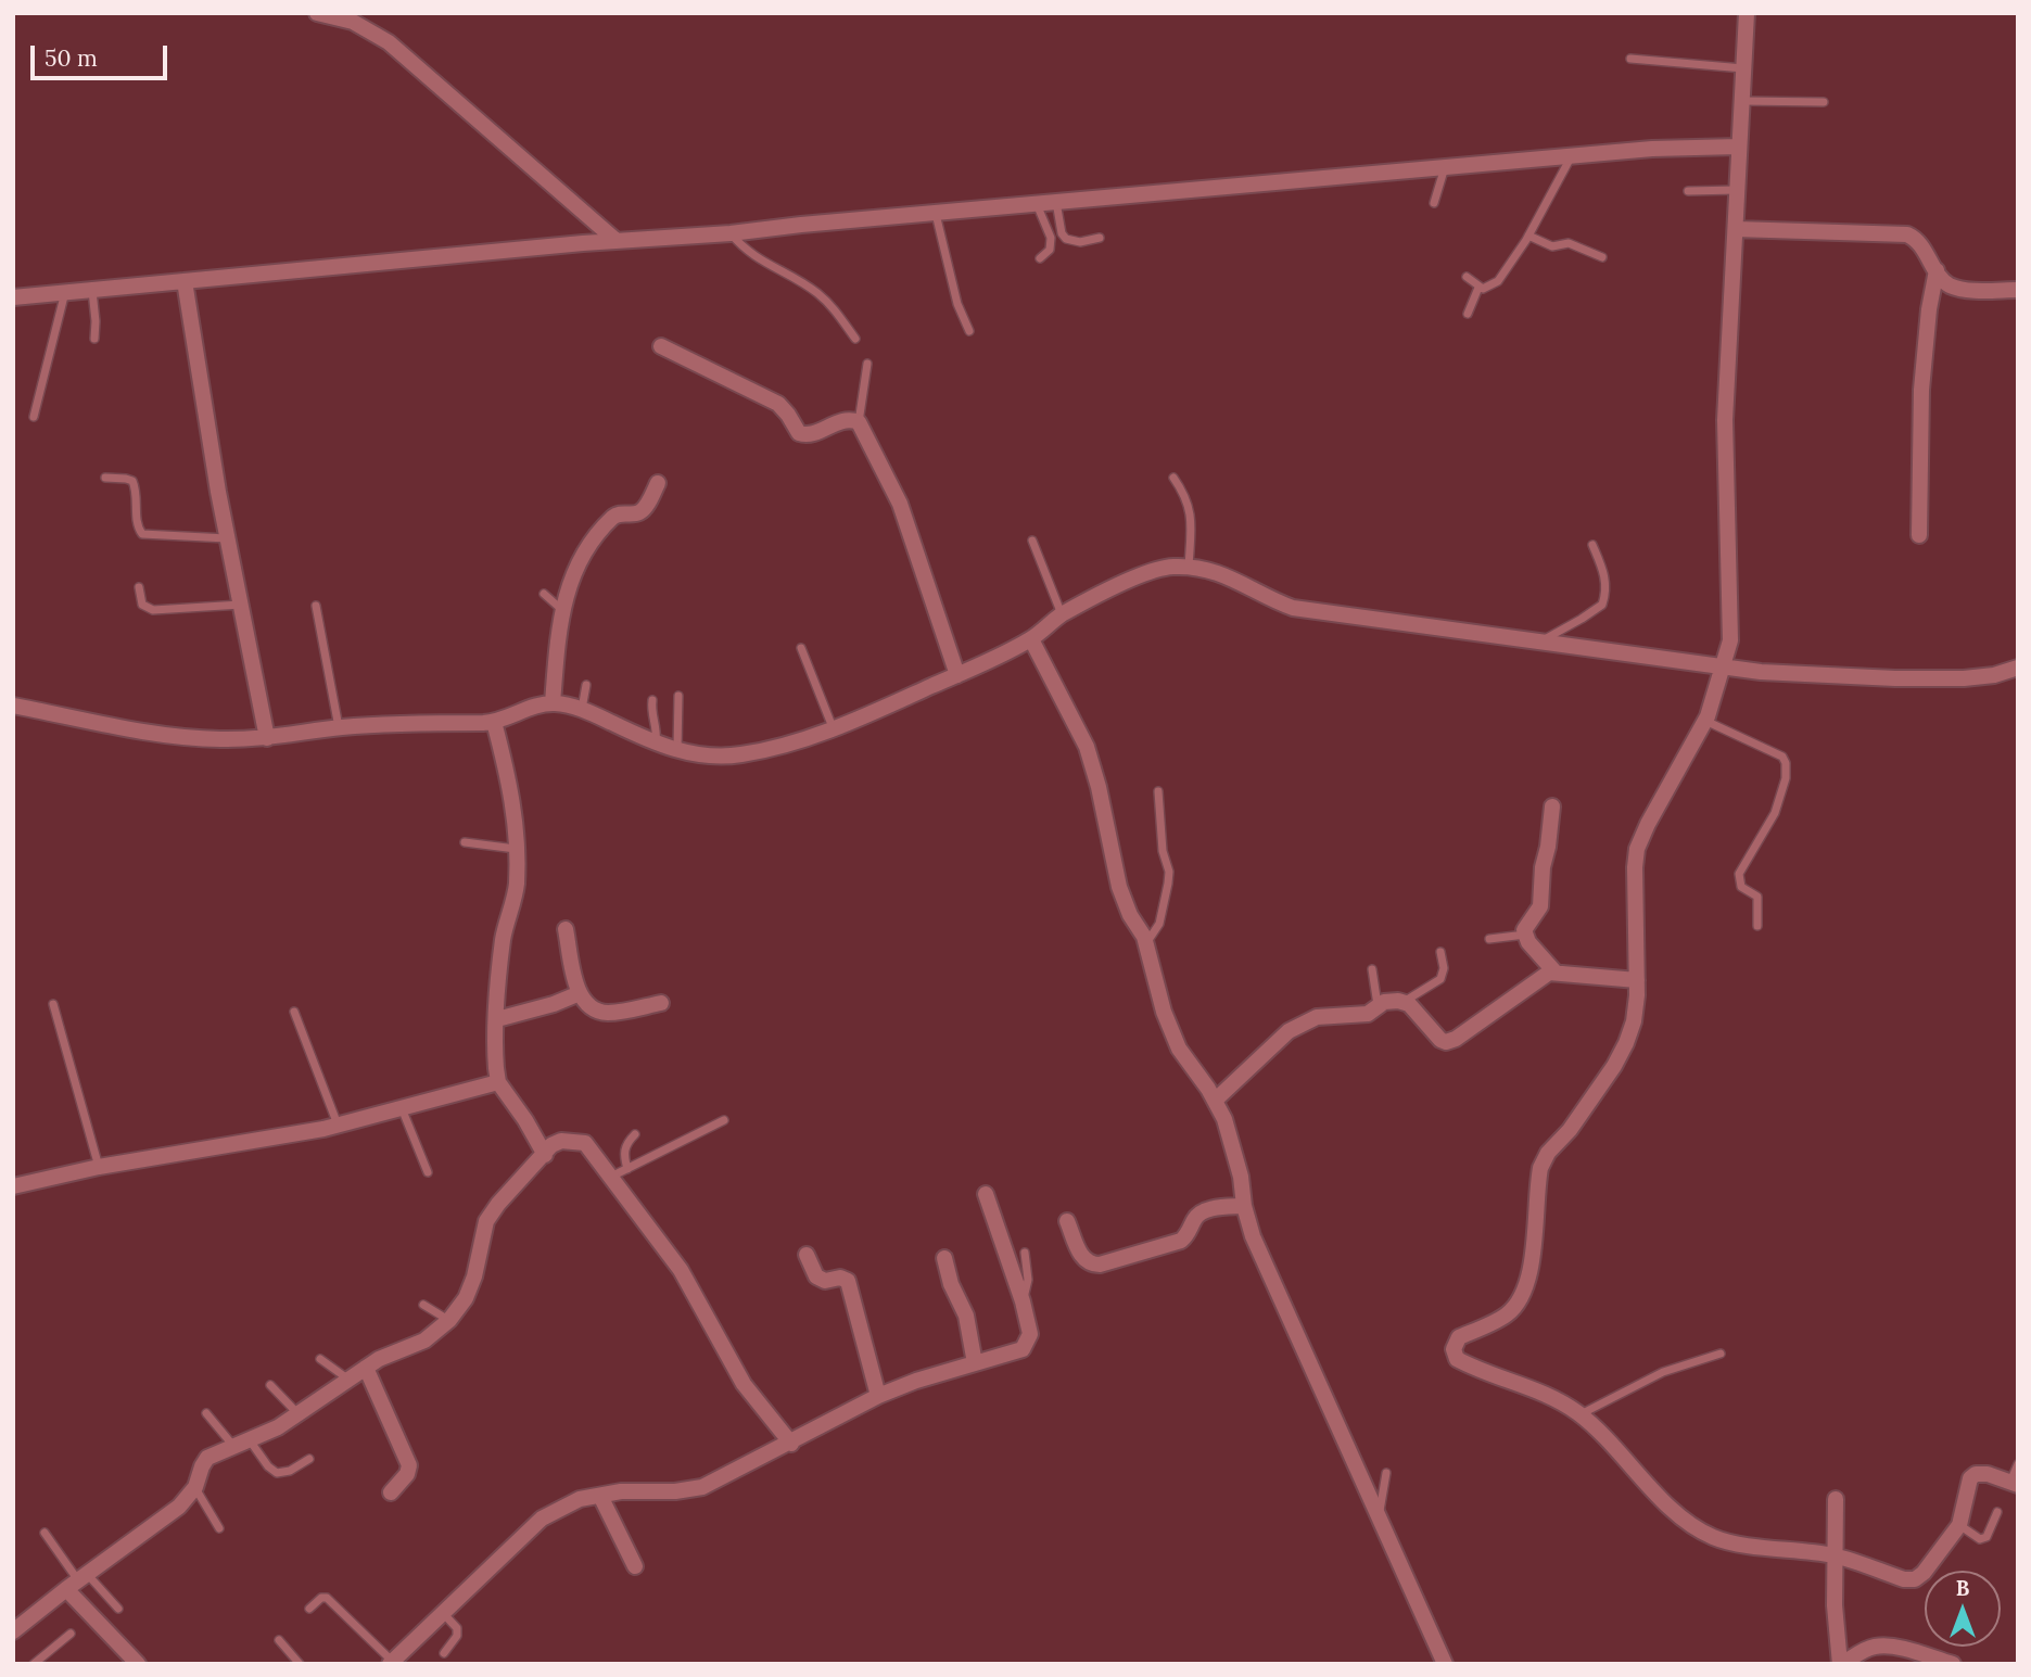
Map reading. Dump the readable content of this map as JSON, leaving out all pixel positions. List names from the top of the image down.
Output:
{
  "scale_bar": "50 m",
  "north": "top"
}
